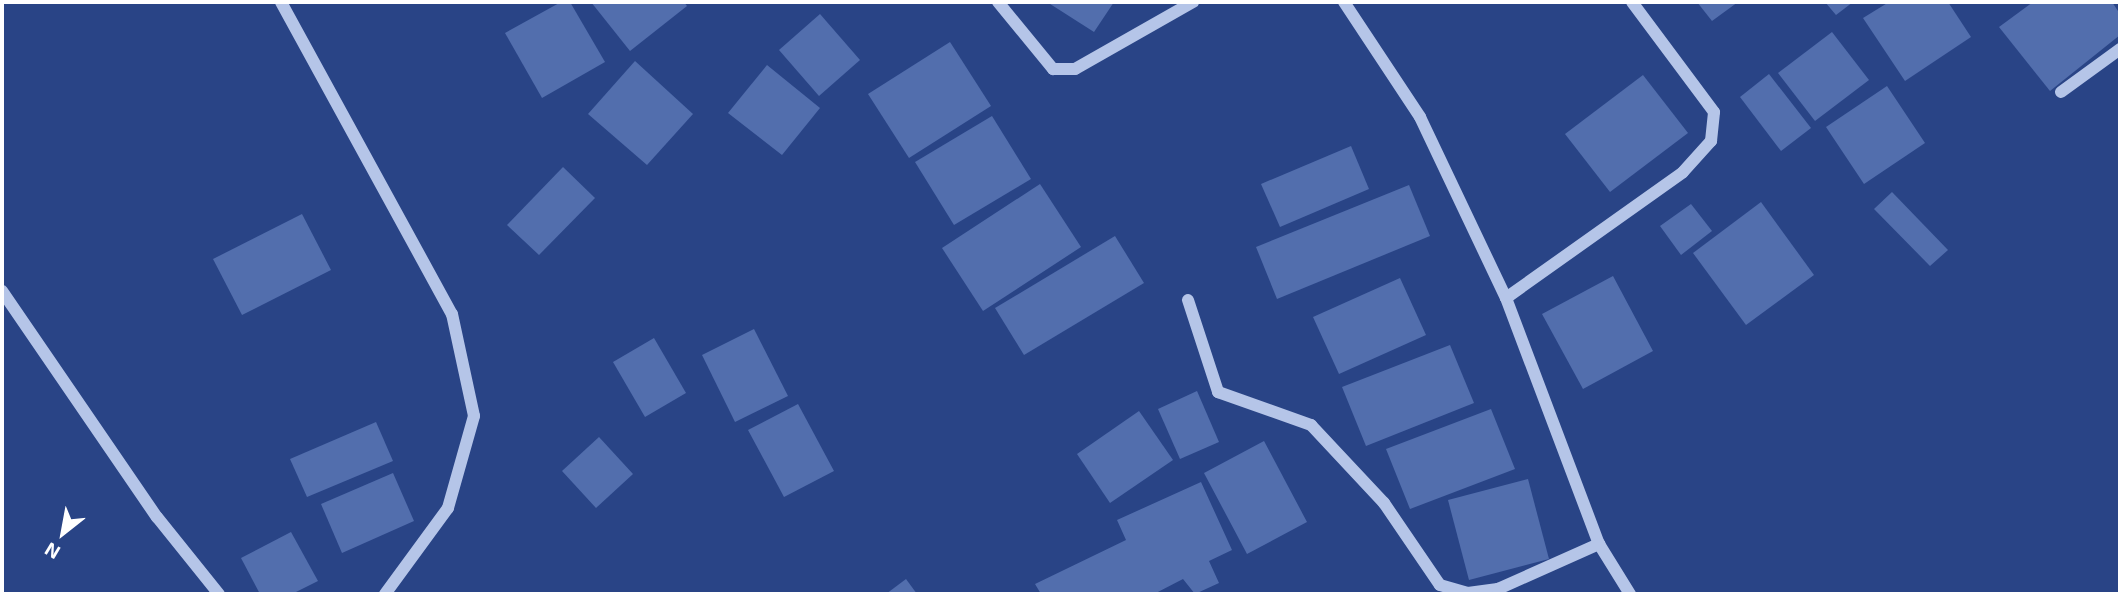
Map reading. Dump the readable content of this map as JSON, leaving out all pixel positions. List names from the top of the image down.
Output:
{
  "north": "bottom left"
}
